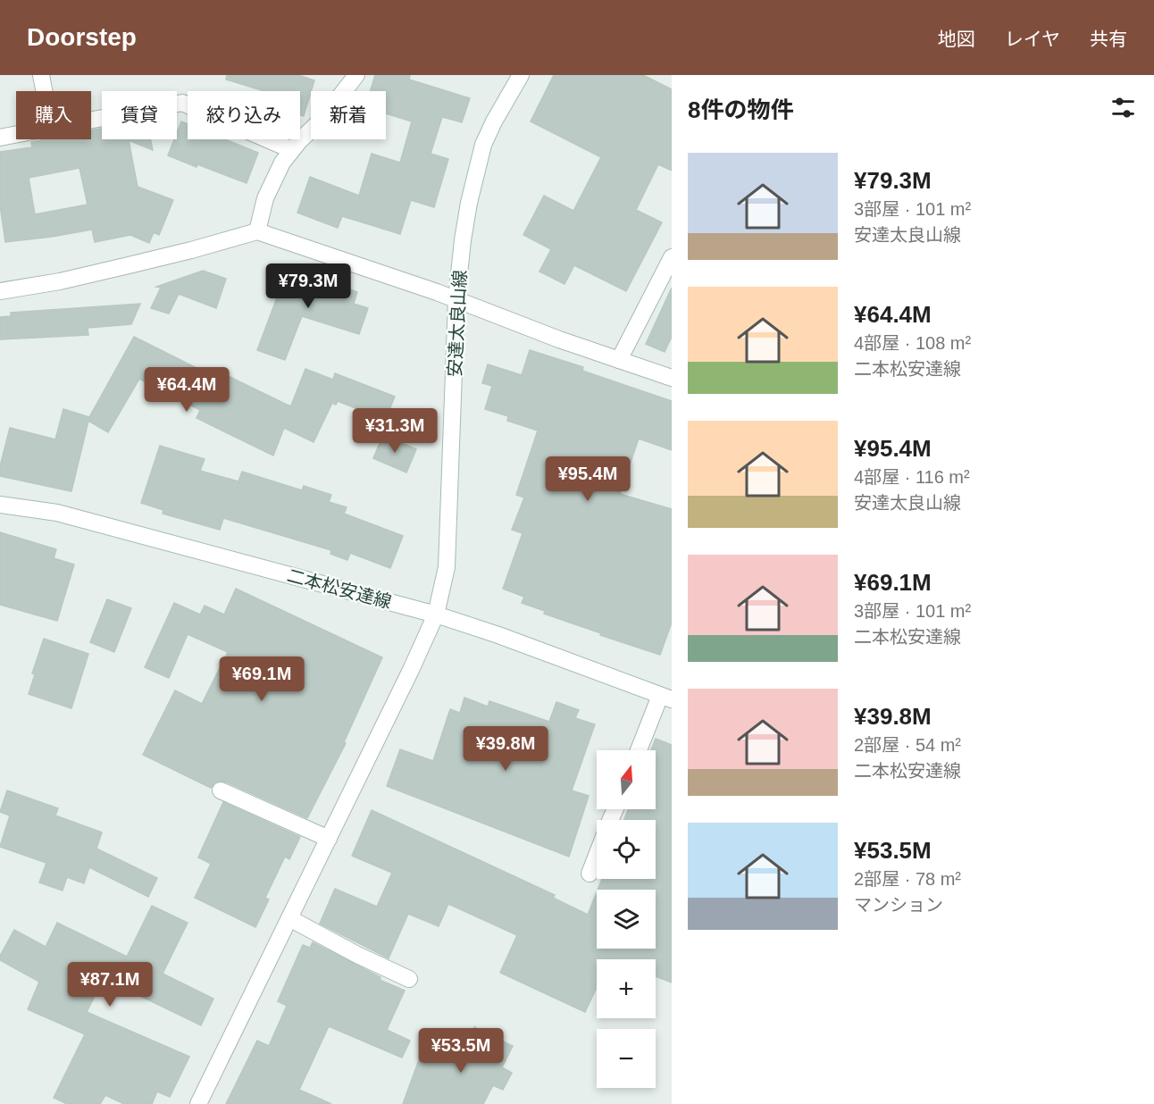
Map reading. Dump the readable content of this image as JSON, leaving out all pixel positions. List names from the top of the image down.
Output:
{
  "streets": {
    "street": ["安達太良山線", "二本松安達線"]
  },
  "crossings": [
    ["安達太良山線", "二本松安達線"]
  ],
  "north": "top",
  "page": {
    "header": "Doorstep",
    "nav": ["地図", "レイヤ", "共有"],
    "heading": "8件の物件",
    "chip": [
      "購入",
      "賃貸",
      "絞り込み",
      "新着"
    ],
    "list": [
      {
        "name": "¥79.3M",
        "note": "3部屋 · 101 m² · 安達太良山線"
      },
      {
        "name": "¥64.4M",
        "note": "4部屋 · 108 m² · 二本松安達線"
      },
      {
        "name": "¥95.4M",
        "note": "4部屋 · 116 m² · 安達太良山線"
      },
      {
        "name": "¥69.1M",
        "note": "3部屋 · 101 m² · 二本松安達線"
      },
      {
        "name": "¥39.8M",
        "note": "2部屋 · 54 m² · 二本松安達線"
      },
      {
        "name": "¥53.5M",
        "note": "2部屋 · 78 m² · マンション"
      }
    ],
    "price": [
      "¥79.3M",
      "¥64.4M",
      "¥31.3M",
      "¥95.4M",
      "¥69.1M",
      "¥39.8M",
      "¥87.1M",
      "¥53.5M"
    ],
    "map_buttons": ["+", "−"]
  }
}
